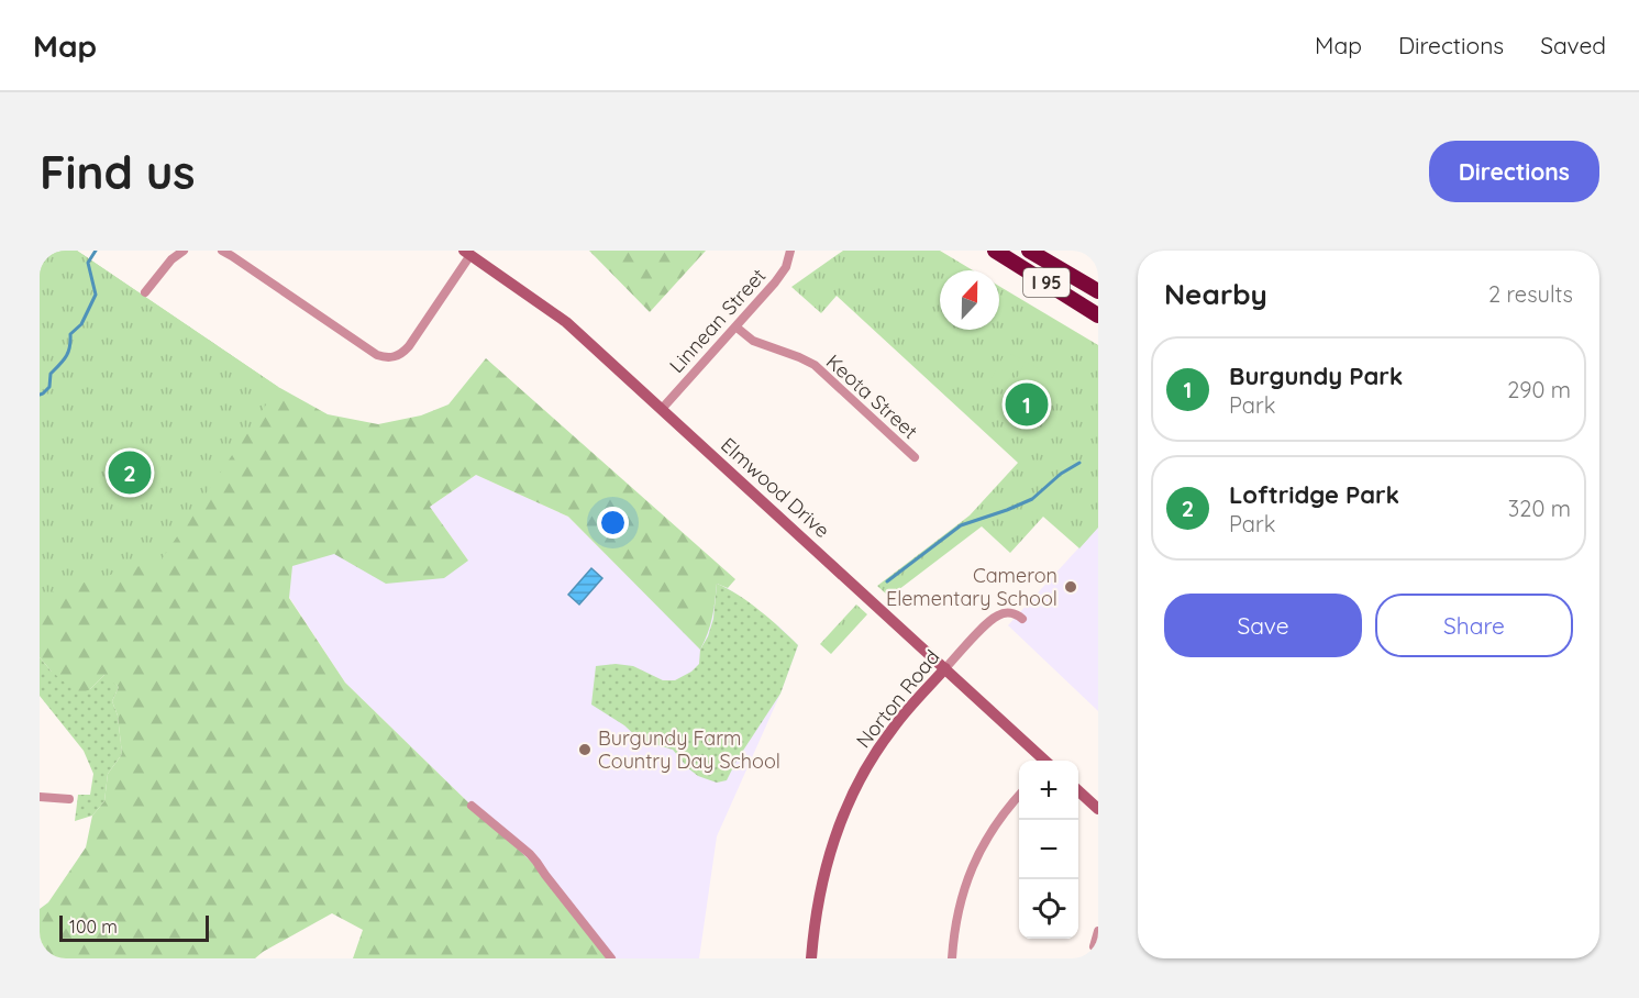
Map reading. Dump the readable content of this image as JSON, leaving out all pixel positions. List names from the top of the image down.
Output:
{
  "streets": {
    "highway": ["I 95"],
    "street": [
      "Linnean Street",
      "Keota Street",
      "Elmwood Drive",
      "Norton Road"
    ]
  },
  "crossings": [
    ["Linnean Street", "Keota Street"],
    ["Linnean Street", "Elmwood Drive"],
    ["Elmwood Drive", "Norton Road"]
  ],
  "places": ["Cameron Elementary School", "Burgundy Farm Country Day School"],
  "scale_bar": "100 m",
  "north": "top",
  "page": {
    "header": "Map",
    "nav": ["Map", "Directions", "Saved"],
    "buttons": [
      "Directions",
      ["Save", "Share"]
    ],
    "title": "Find us",
    "heading": ["Nearby", "2 results"],
    "list": [
      {
        "mark": "1",
        "name": "Burgundy Park",
        "note": "Park",
        "value": "290 m"
      },
      {
        "mark": "2",
        "name": "Loftridge Park",
        "note": "Park",
        "value": "320 m"
      }
    ],
    "pins": ["1", "2"],
    "map_buttons": ["+", "−"],
    "scale": "100 m"
  }
}
